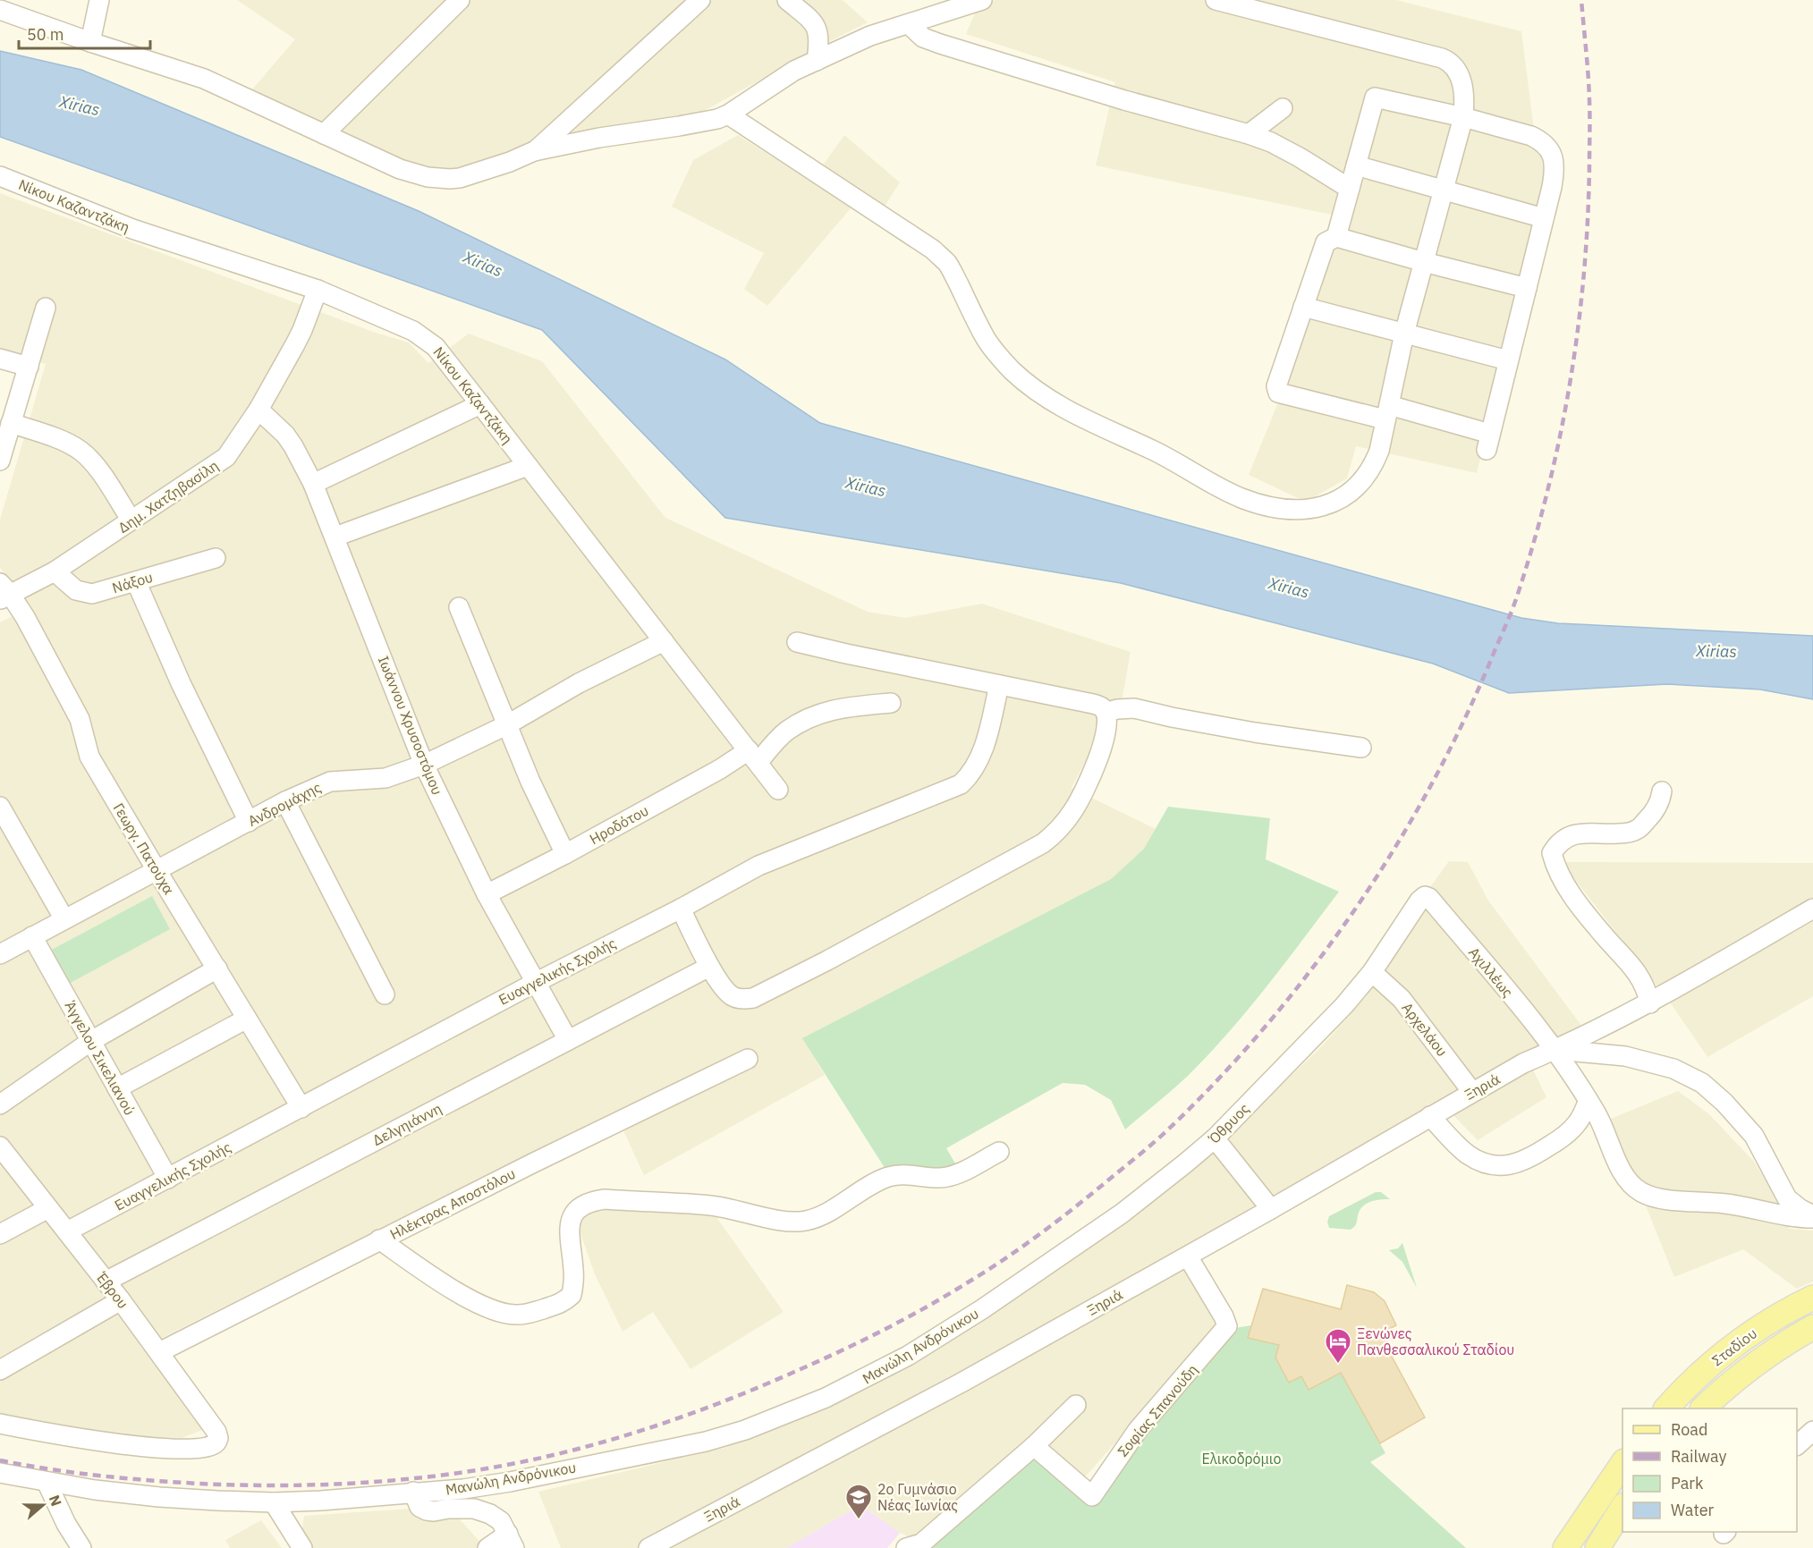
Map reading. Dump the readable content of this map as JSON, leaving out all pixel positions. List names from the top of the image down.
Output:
{
  "streets": {
    "main road": ["Σταδίου"],
    "street": [
      "Νίκου Καζαντζάκη",
      "Δημ. Χατζηβασίλη",
      "Νάξου",
      "Ιωάννου Χρυσοστόμου",
      "Ανδρομάχης",
      "Ηροδότου",
      "Γεωργ. Πατούχα",
      "Ευαγγελικής Σχολής",
      "Αχιλλέως",
      "Αρχελάου",
      "Άγγελου Σικελιανού",
      "Ξηριά",
      "Όθρυος",
      "Δελγηιάννη",
      "Ηλέκτρας Αποστόλου",
      "Έβρου",
      "Μανώλη Ανδρόνικου",
      "Σοφίας Σπανούδη"
    ]
  },
  "crossings": [
    ["Νίκου Καζαντζάκη", "Δημ. Χατζηβασίλη"],
    ["Νίκου Καζαντζάκη", "Ανδρομάχης"],
    ["Νίκου Καζαντζάκη", "Ηροδότου"],
    ["Δημ. Χατζηβασίλη", "Νάξου"],
    ["Δημ. Χατζηβασίλη", "Ιωάννου Χρυσοστόμου"],
    ["Δημ. Χατζηβασίλη", "Γεωργ. Πατούχα"],
    ["Ιωάννου Χρυσοστόμου", "Ανδρομάχης"],
    ["Ιωάννου Χρυσοστόμου", "Ηροδότου"],
    ["Ιωάννου Χρυσοστόμου", "Ευαγγελικής Σχολής"],
    ["Ιωάννου Χρυσοστόμου", "Δελγηιάννη"],
    ["Ανδρομάχης", "Γεωργ. Πατούχα"],
    ["Ανδρομάχης", "Άγγελου Σικελιανού"],
    ["Γεωργ. Πατούχα", "Ευαγγελικής Σχολής"],
    ["Ευαγγελικής Σχολής", "Άγγελου Σικελιανού"],
    ["Ευαγγελικής Σχολής", "Έβρου"],
    ["Αχιλλέως", "Ξηριά"],
    ["Αχιλλέως", "Όθρυος"],
    ["Αρχελάου", "Ξηριά"],
    ["Αρχελάου", "Όθρυος"],
    ["Ξηριά", "Σοφίας Σπανούδη"],
    ["Όθρυος", "Μανώλη Ανδρόνικου"],
    ["Δελγηιάννη", "Έβρου"],
    ["Ηλέκτρας Αποστόλου", "Έβρου"]
  ],
  "water": ["Xirias"],
  "parks": ["Ελικοδρόμιο"],
  "places": {
    "hotel": ["Ξενώνες Πανθεσσαλικού Σταδίου"],
    "school or university": ["2ο Γυμνάσιο Νέας Ιωνίας"]
  },
  "legend": [
    "Road",
    "Railway",
    "Park",
    "Water"
  ],
  "scale_bar": "50 m",
  "north": "right"
}
